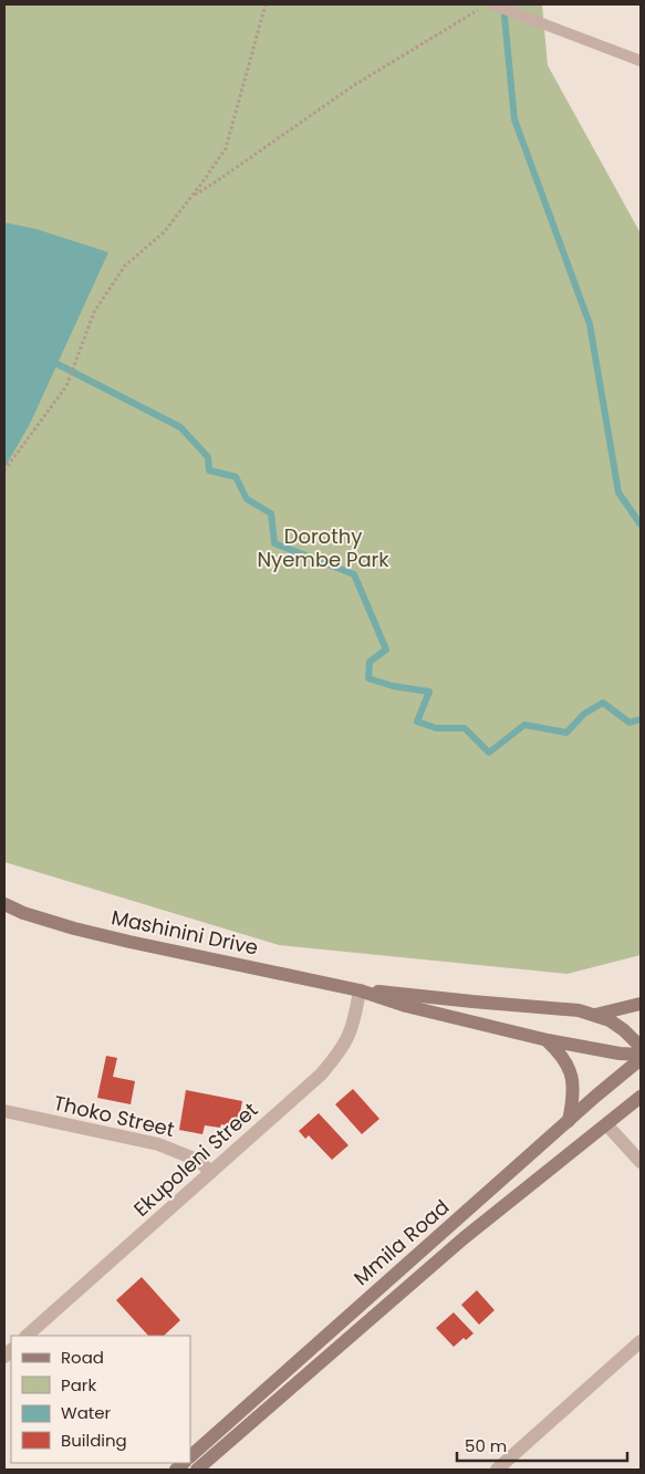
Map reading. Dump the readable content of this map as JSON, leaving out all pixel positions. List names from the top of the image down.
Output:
{
  "streets": {
    "main road": ["Mashinini Drive", "Mmila Road"],
    "street": ["Thoko Street", "Ekupoleni Street"]
  },
  "crossings": [
    ["Mashinini Drive", "Ekupoleni Street"],
    ["Thoko Street", "Ekupoleni Street"]
  ],
  "parks": ["Dorothy Nyembe Park"],
  "legend": [
    "Road",
    "Park",
    "Water",
    "Building"
  ],
  "scale_bar": "50 m"
}
